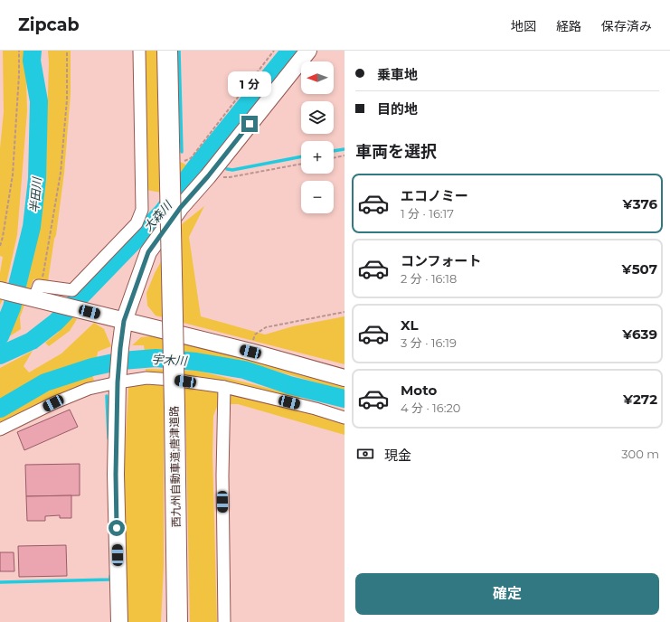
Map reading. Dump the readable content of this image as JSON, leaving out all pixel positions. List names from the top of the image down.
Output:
{
  "streets": {
    "highway": ["西九州自動車道;唐津道路"]
  },
  "water": ["半田川", "大森川", "宇木川"],
  "north": "left",
  "page": {
    "header": "Zipcab",
    "nav": ["地図", "経路", "保存済み"],
    "banner": ["乗車地", "目的地"],
    "map_buttons": ["+", "−"],
    "bubble": "1 分",
    "heading": "車両を選択",
    "list": [
      {
        "name": "エコノミー",
        "note": "1 分 · 16:17",
        "value": "¥376"
      },
      {
        "name": "コンフォート",
        "note": "2 分 · 16:18",
        "value": "¥507"
      },
      {
        "name": "XL",
        "note": "3 分 · 16:19",
        "value": "¥639"
      },
      {
        "name": "Moto",
        "note": "4 分 · 16:20",
        "value": "¥272"
      }
    ],
    "pay": ["現金", "300 m"],
    "buttons": "確定"
  }
}
